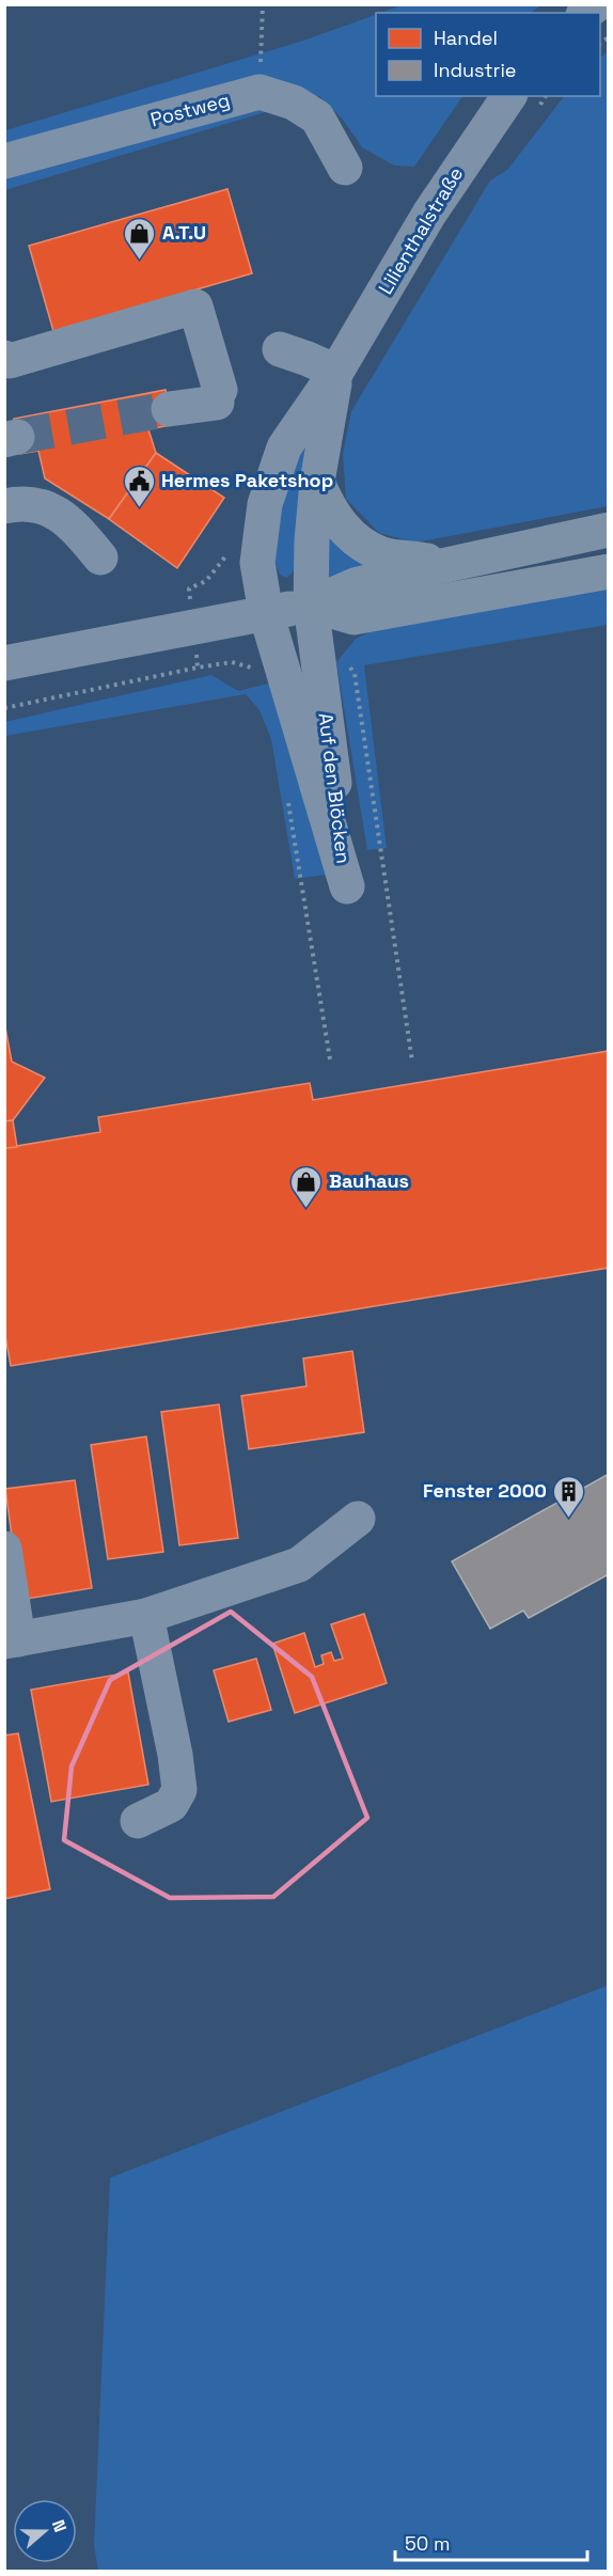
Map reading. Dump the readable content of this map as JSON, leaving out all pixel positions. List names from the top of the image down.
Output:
{
  "streets": {
    "street": ["Postweg", "Lilienthalstraße", "Auf den Blöcken"]
  },
  "crossings": [
    ["Lilienthalstraße", "Auf den Blöcken"]
  ],
  "places": {
    "shop": ["A.T.U", "Bauhaus"],
    "public building": ["Hermes Paketshop"],
    "building": ["Fenster 2000"]
  },
  "legend": ["Handel", "Industrie"],
  "scale_bar": "50 m",
  "north": "right"
}
